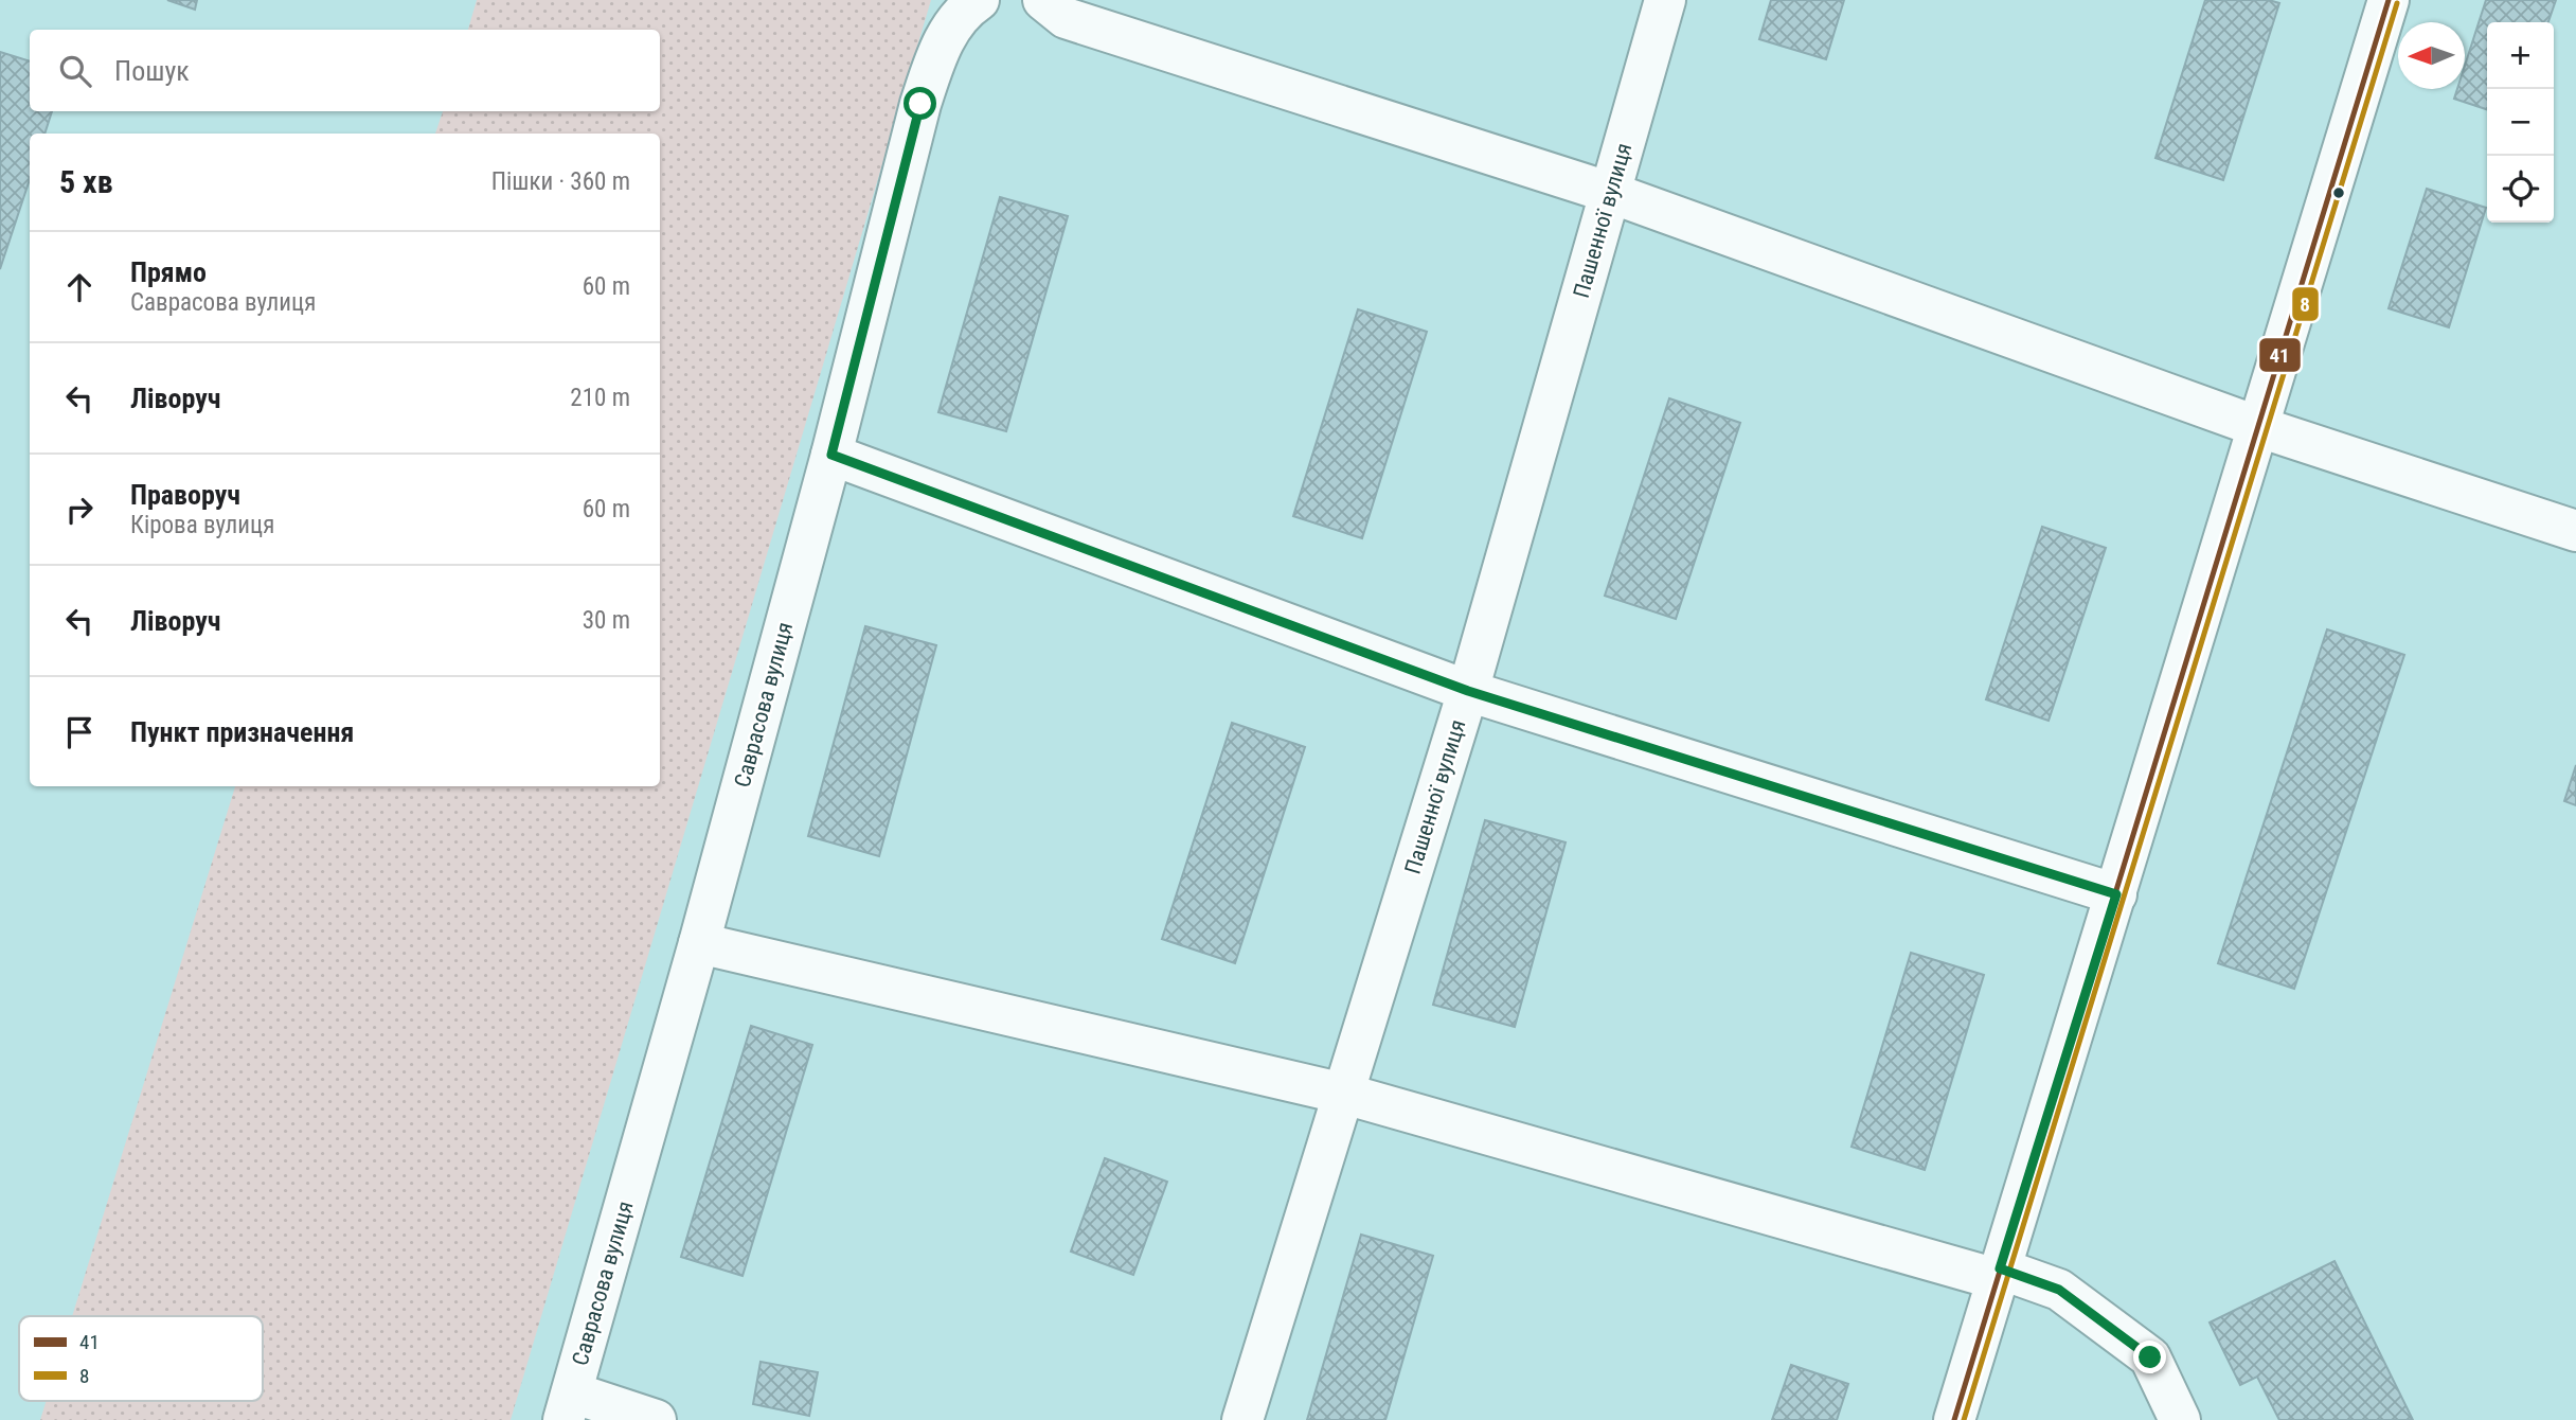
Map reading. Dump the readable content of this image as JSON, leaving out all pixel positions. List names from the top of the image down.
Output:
{
  "streets": {
    "street": ["Пашенної вулиця", "Саврасова вулиця"]
  },
  "lines": ["transit line 41", "transit line 8"],
  "legend": ["41", "8"],
  "north": "left",
  "page": {
    "map_buttons": ["+", "−"],
    "search": "Пошук",
    "heading": ["5 хв", "Пішки · 360 m"],
    "list": [
      ["Прямо", "Саврасова вулиця", "60 m"],
      ["Ліворуч", "210 m"],
      ["Праворуч", "Кірова вулиця", "60 m"],
      ["Ліворуч", "30 m"],
      "Пункт призначення"
    ]
  }
}
